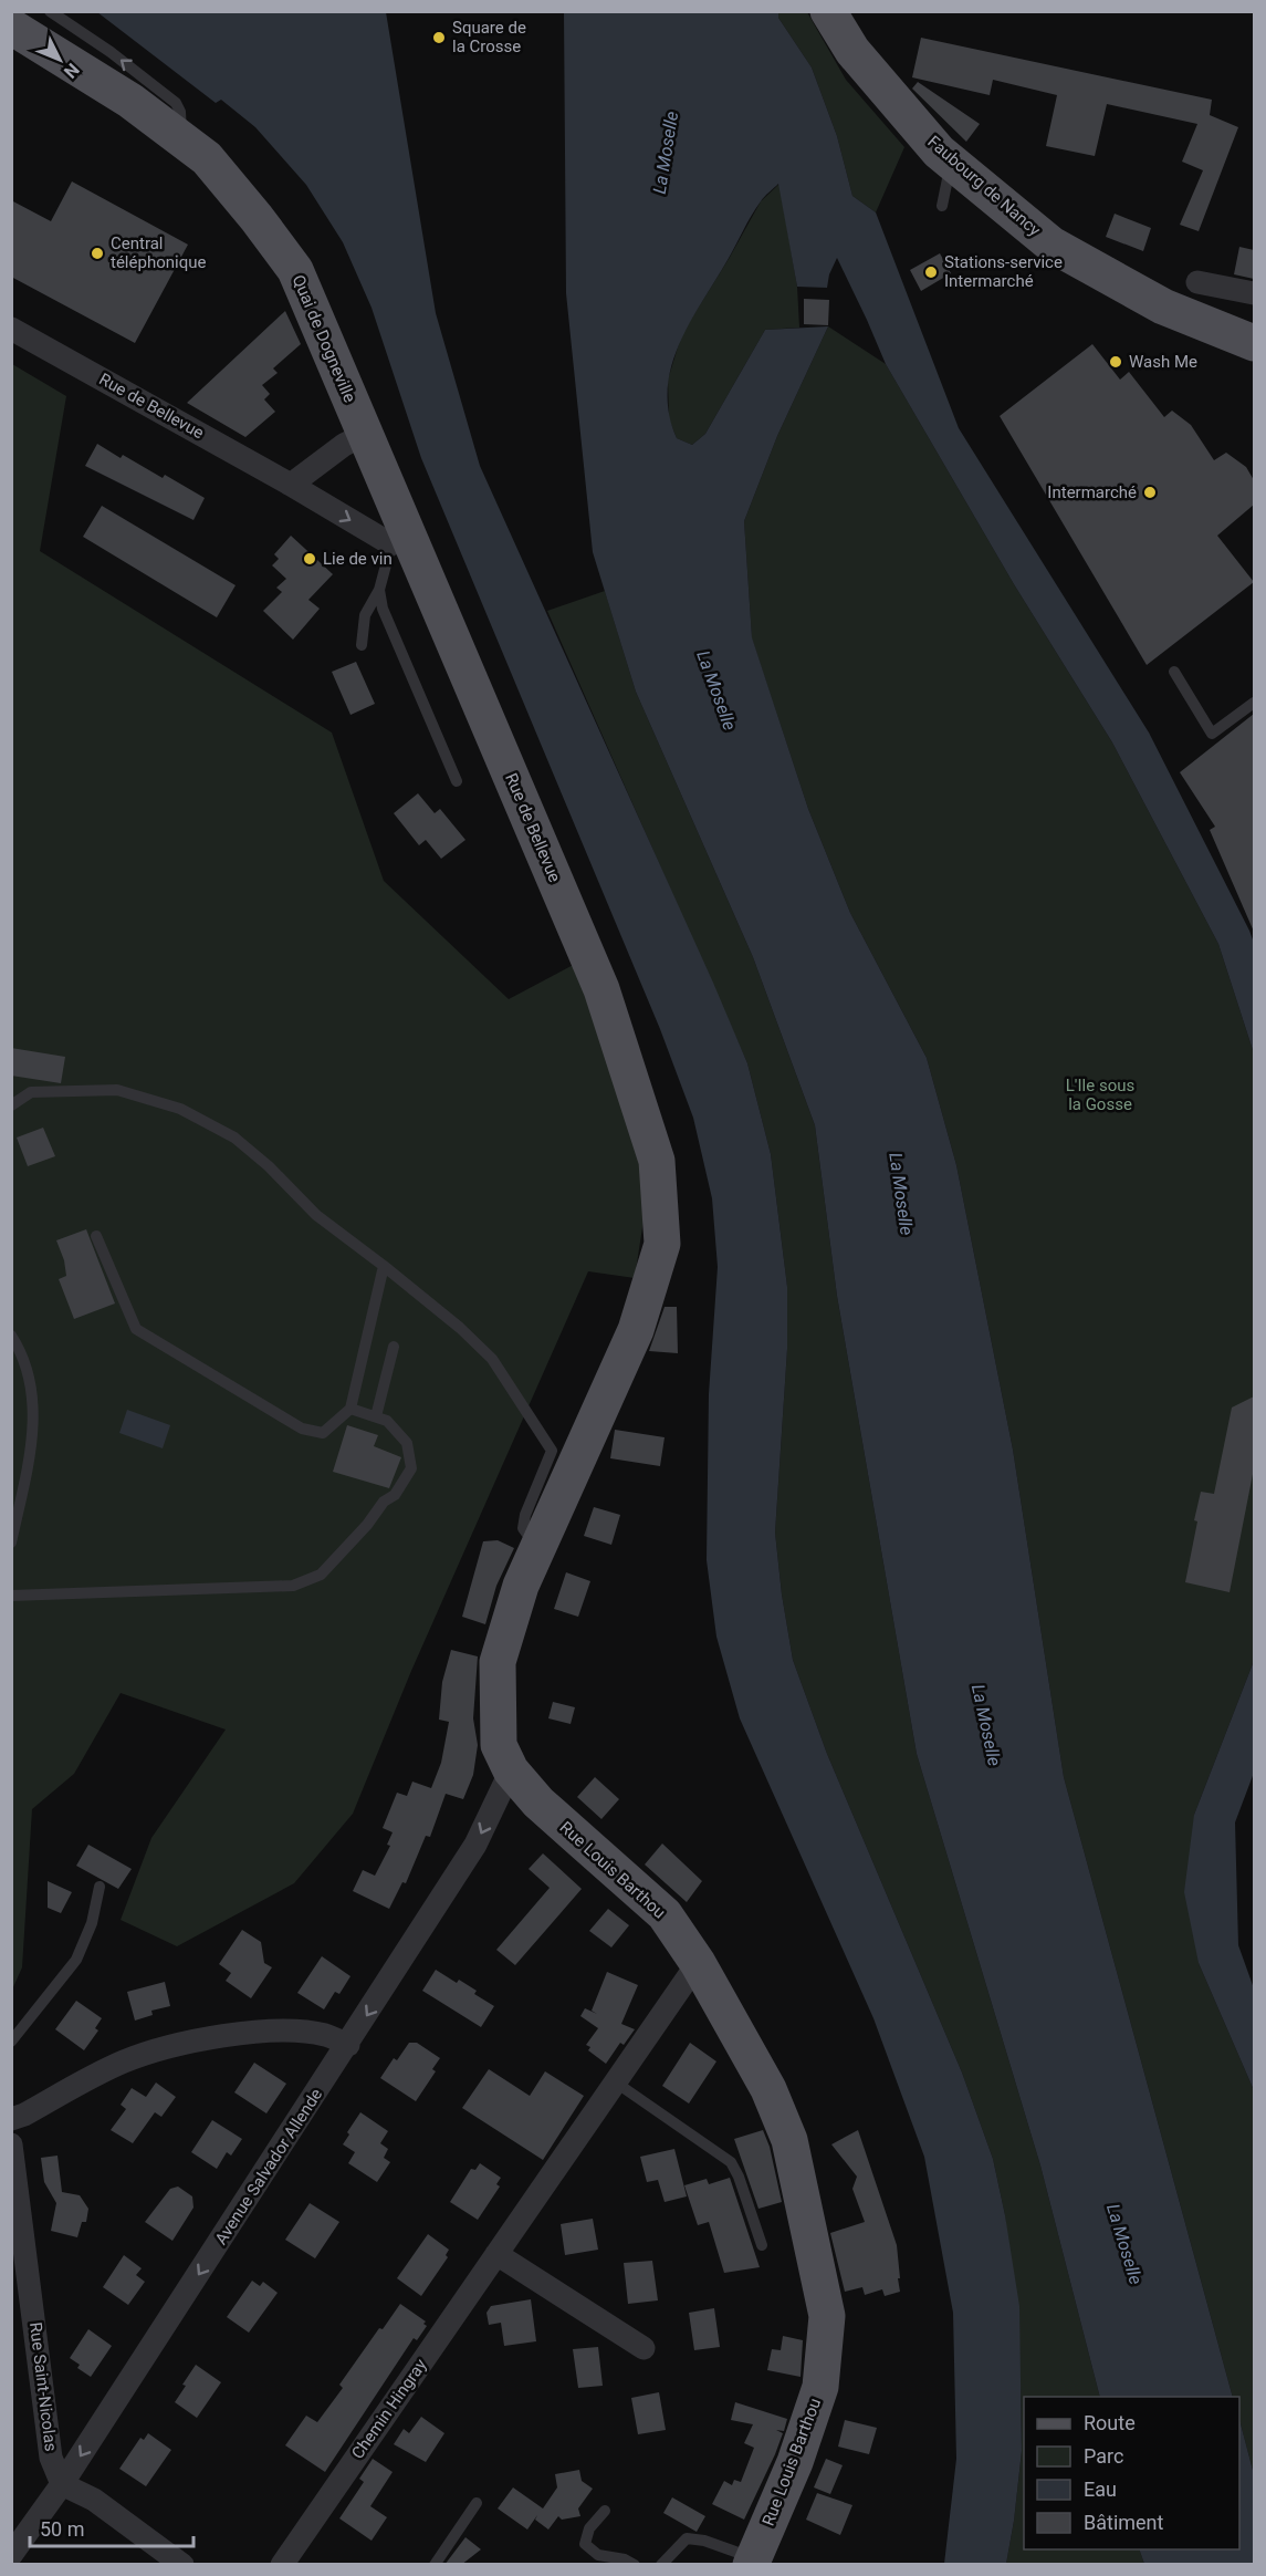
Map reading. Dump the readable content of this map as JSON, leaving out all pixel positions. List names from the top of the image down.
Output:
{
  "streets": {
    "main road": [
      "Faubourg de Nancy",
      "Quai de Dogneville",
      "Rue de Bellevue",
      "Rue Louis Barthou"
    ],
    "street": ["Avenue Salvador Allende", "Rue Saint-Nicolas", "Chemin Hingray"]
  },
  "crossings": [
    ["Quai de Dogneville", "Rue de Bellevue"],
    ["Rue de Bellevue", "Rue Louis Barthou"],
    ["Rue Louis Barthou", "Avenue Salvador Allende"],
    ["Rue Louis Barthou", "Chemin Hingray"],
    ["Avenue Salvador Allende", "Rue Saint-Nicolas"]
  ],
  "one_way": ["Avenue Salvador Allende"],
  "water": ["La Moselle"],
  "parks": ["L'Ile sous la Gosse"],
  "places": [
    "Square de la Crosse",
    "Central téléphonique",
    "Stations-service Intermarché",
    "Wash Me",
    "Intermarché",
    "Lie de vin"
  ],
  "legend": [
    "Route",
    "Parc",
    "Eau",
    "Bâtiment"
  ],
  "scale_bar": "50 m",
  "north": "bottom right"
}
